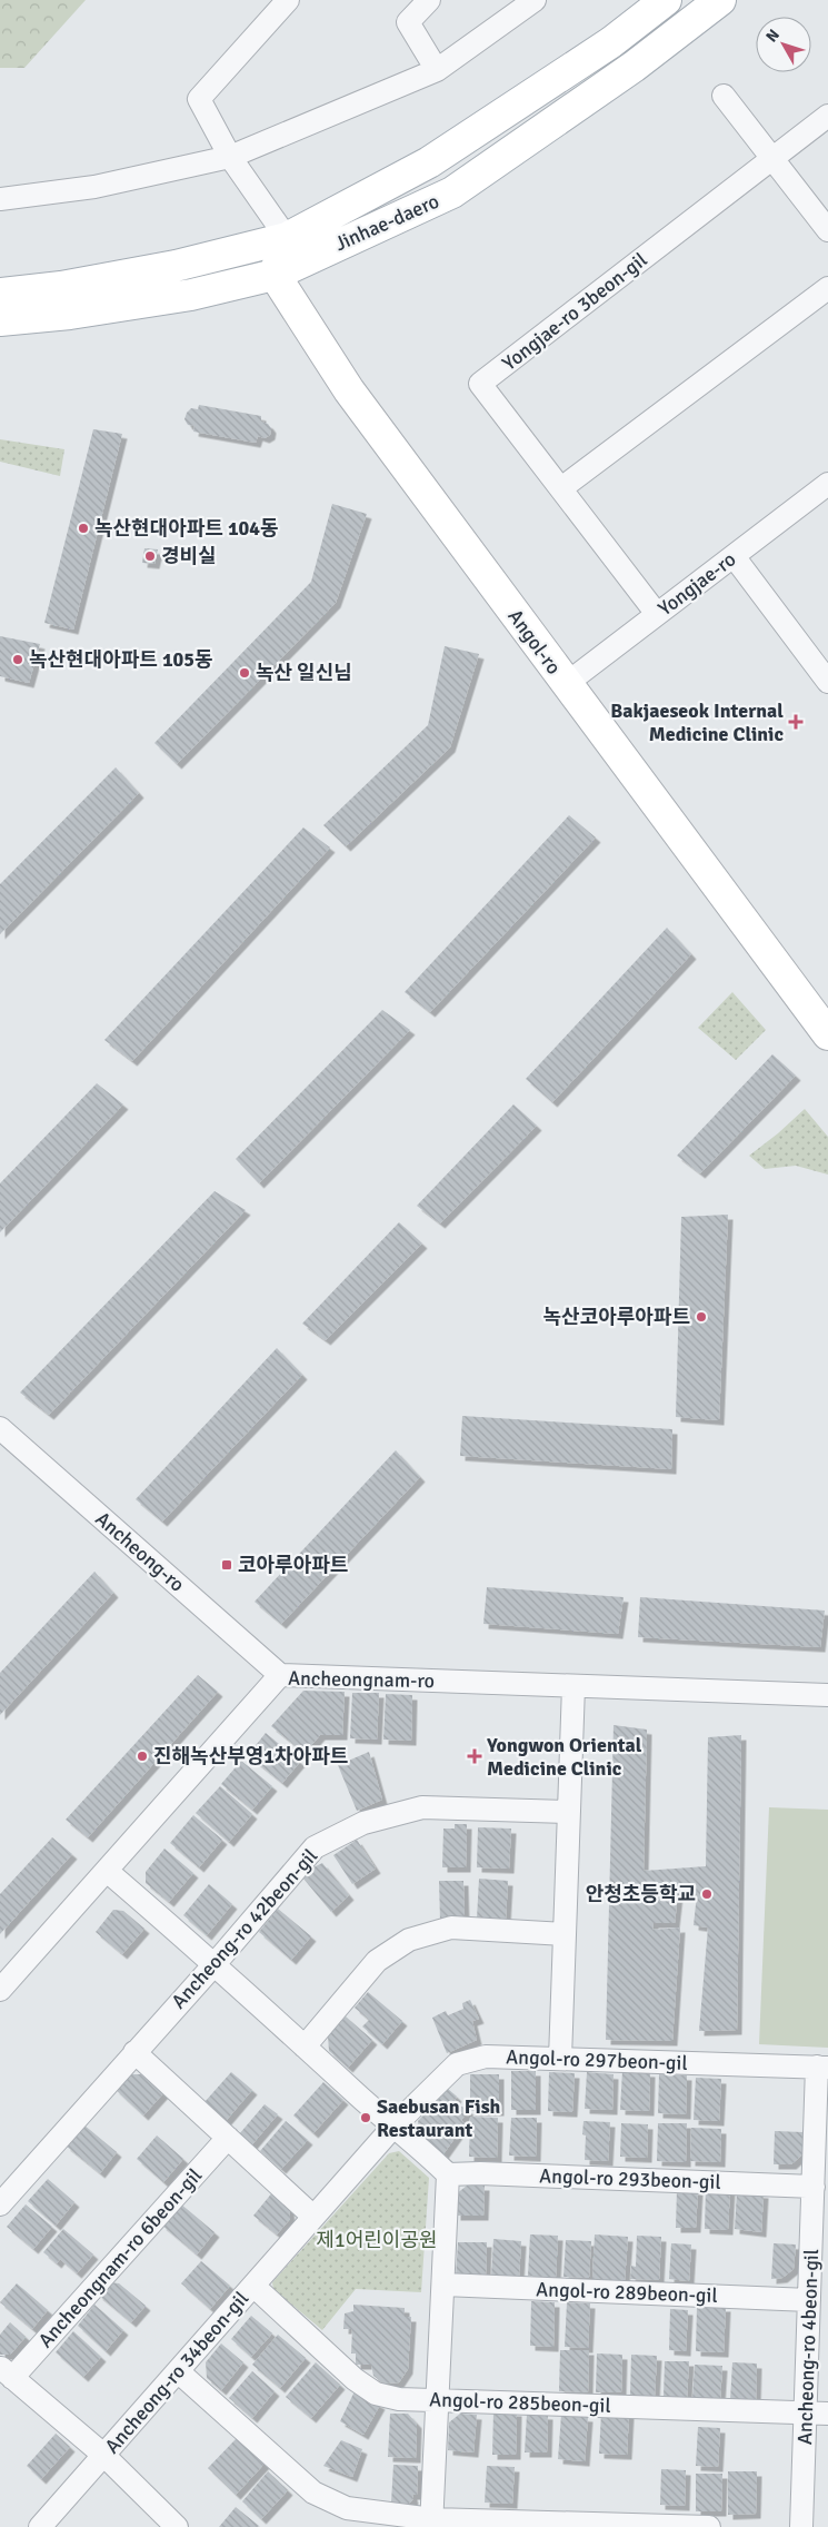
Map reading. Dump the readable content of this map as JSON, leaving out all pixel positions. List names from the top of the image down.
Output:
{
  "streets": {
    "main road": ["Jinhae-daero", "Angol-ro"],
    "street": [
      "Yongjae-ro 3beon-gil",
      "Yongjae-ro",
      "Ancheong-ro",
      "Ancheongnam-ro",
      "Ancheong-ro 42beon-gil",
      "Angol-ro 297beon-gil",
      "Angol-ro 293beon-gil",
      "Ancheongnam-ro 6beon-gil",
      "Angol-ro 289beon-gil",
      "Ancheong-ro 4beon-gil",
      "Ancheong-ro 34beon-gil",
      "Angol-ro 285beon-gil"
    ]
  },
  "crossings": [
    ["Jinhae-daero", "Angol-ro"],
    ["Yongjae-ro 3beon-gil", "Yongjae-ro"],
    ["Yongjae-ro", "Angol-ro"],
    ["Ancheong-ro", "Ancheongnam-ro"],
    ["Angol-ro 297beon-gil", "Ancheong-ro 4beon-gil"],
    ["Angol-ro 297beon-gil", "Ancheong-ro 34beon-gil"],
    ["Angol-ro 293beon-gil", "Ancheong-ro 4beon-gil"],
    ["Ancheongnam-ro 6beon-gil", "Ancheong-ro 34beon-gil"],
    ["Angol-ro 289beon-gil", "Ancheong-ro 4beon-gil"],
    ["Ancheong-ro 4beon-gil", "Angol-ro 285beon-gil"],
    ["Ancheong-ro 34beon-gil", "Angol-ro 285beon-gil"]
  ],
  "parks": ["제1어린이공원"],
  "places": {
    "other": [
      "녹산현대아파트 104동",
      "경비실",
      "녹산현대아파트 105동",
      "녹산 일신님",
      "녹산코아루아파트",
      "진해녹산부영1차아파트",
      "안청초등학교",
      "Saebusan Fish Restaurant"
    ],
    "health": ["Bakjaeseok Internal Medicine Clinic", "Yongwon Oriental Medicine Clinic"],
    "transit": ["코아루아파트"]
  },
  "north": "top left"
}
